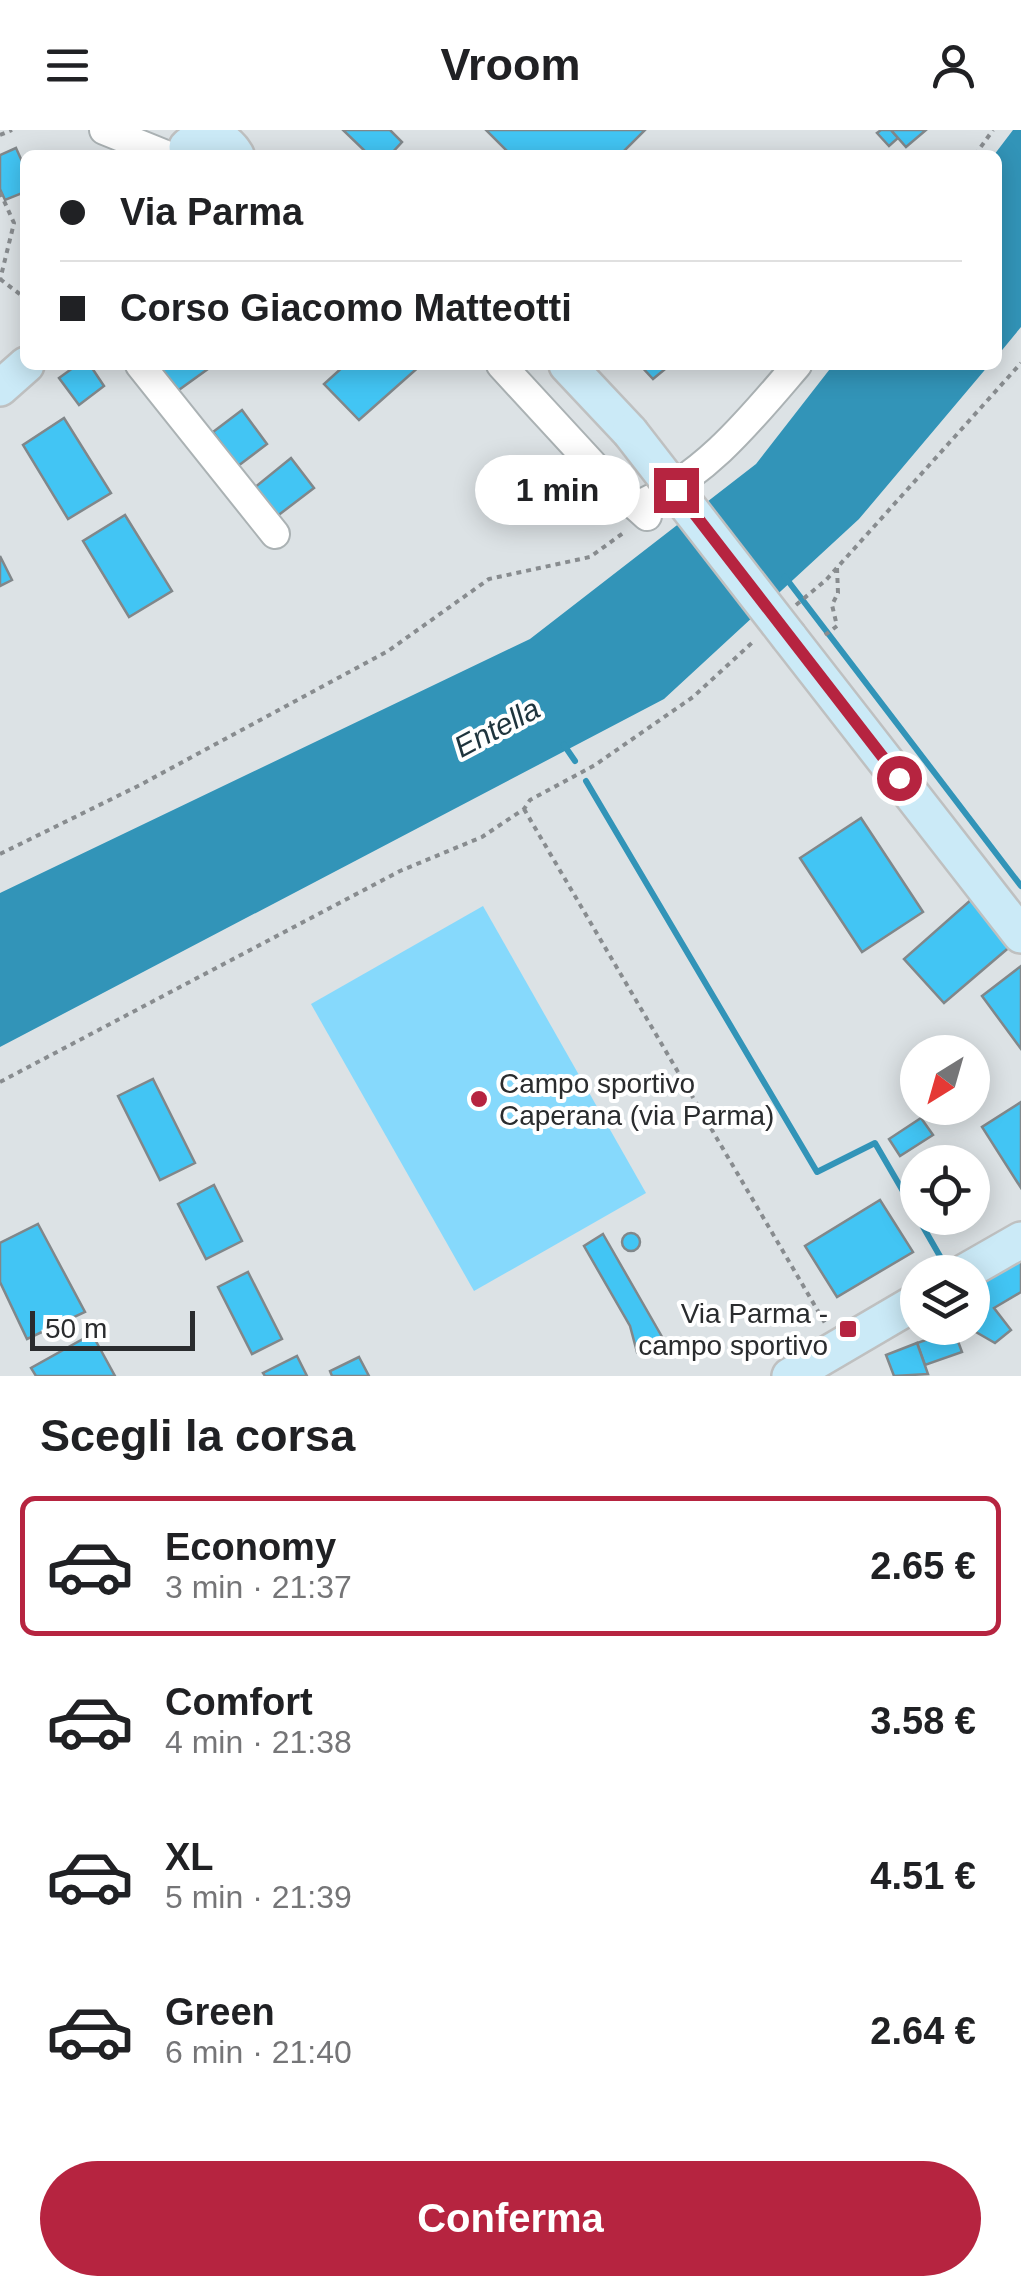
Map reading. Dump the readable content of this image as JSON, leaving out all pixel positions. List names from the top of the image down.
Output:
{
  "water": ["Entella"],
  "places": {
    "other": ["Campo sportivo Caperana (via Parma)"],
    "transit": ["Via Parma - campo sportivo"]
  },
  "scale_bar": "50 m",
  "north": "bottom left",
  "page": {
    "header": "Vroom",
    "banner": ["Via Parma", "Corso Giacomo Matteotti"],
    "bubble": "1 min",
    "scale": "50 m",
    "heading": "Scegli la corsa",
    "list": [
      {
        "name": "Economy",
        "note": "3 min · 21:37",
        "value": "2.65 €"
      },
      {
        "name": "Comfort",
        "note": "4 min · 21:38",
        "value": "3.58 €"
      },
      {
        "name": "XL",
        "note": "5 min · 21:39",
        "value": "4.51 €"
      },
      {
        "name": "Green",
        "note": "6 min · 21:40",
        "value": "2.64 €"
      }
    ],
    "buttons": "Conferma"
  }
}
